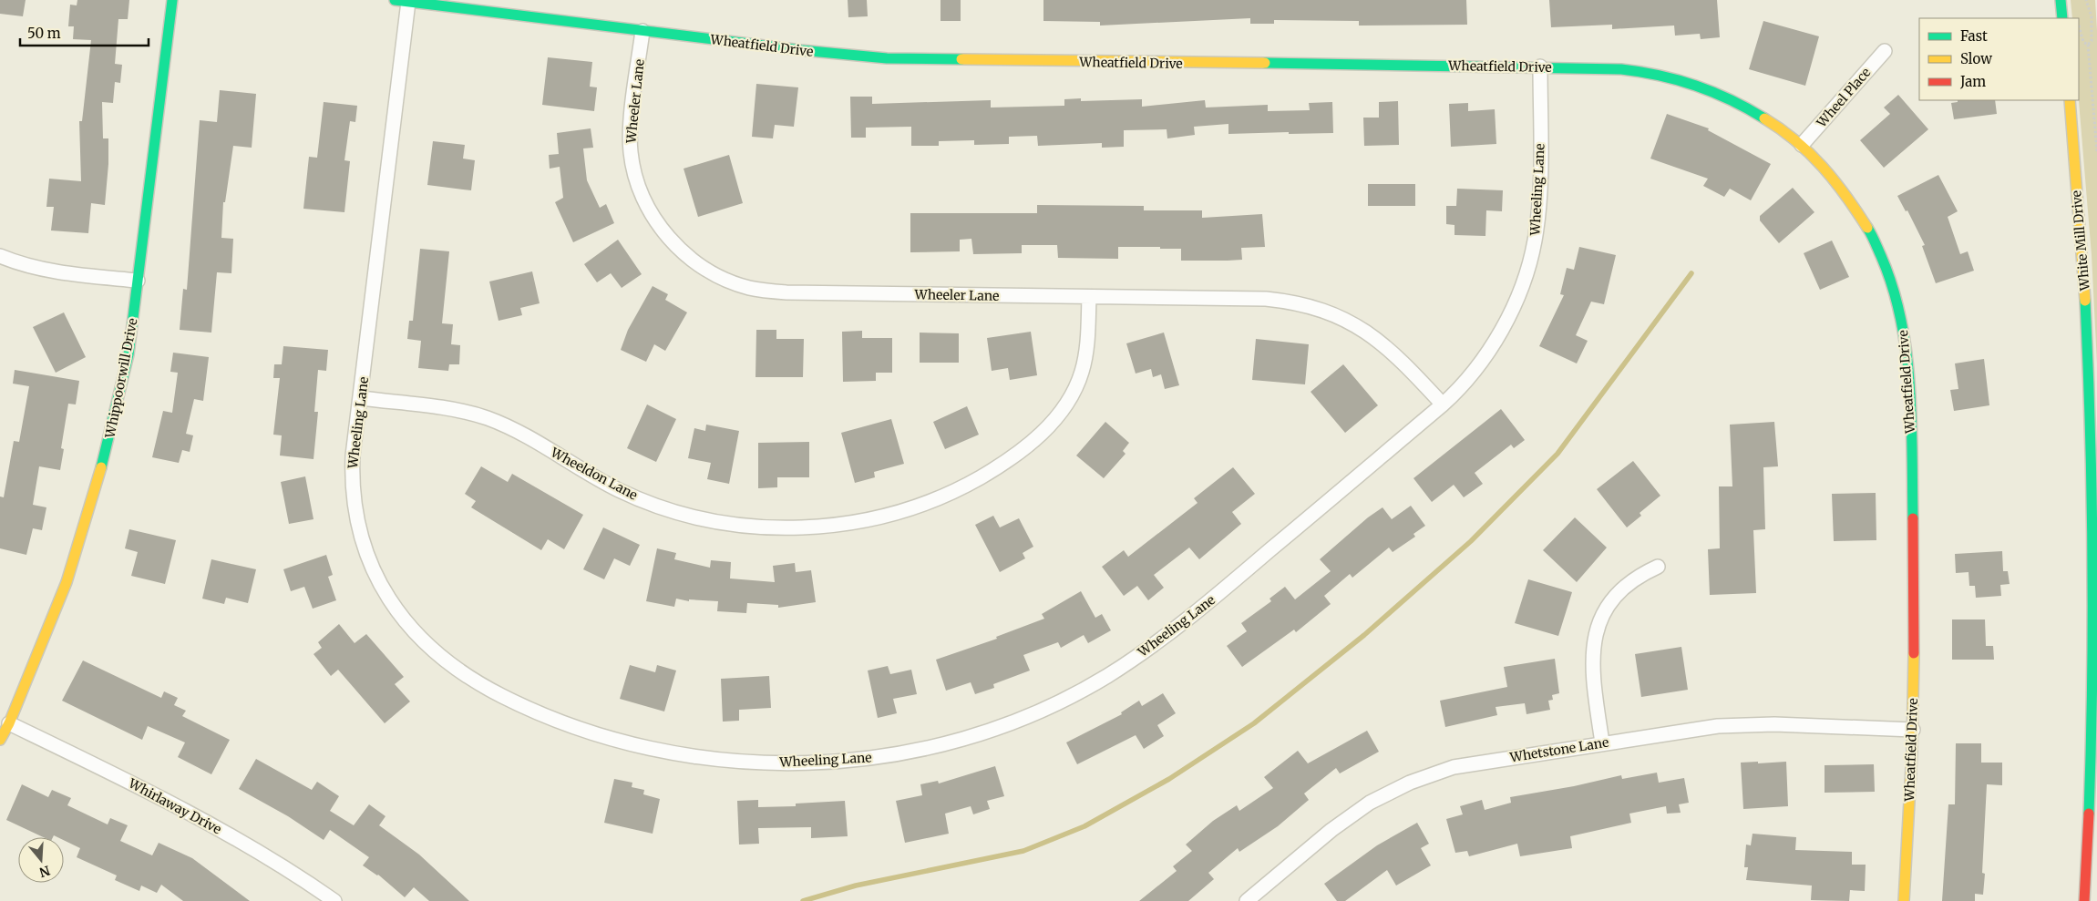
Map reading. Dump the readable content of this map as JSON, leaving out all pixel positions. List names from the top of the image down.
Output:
{
  "streets": {
    "street": [
      "Wheatfield Drive",
      "Wheel Place",
      "Wheeler Lane",
      "Wheeling Lane",
      "White Mill Drive",
      "Whippoorwill Drive",
      "Wheeldon Lane",
      "Whetstone Lane",
      "Whirlaway Drive"
    ]
  },
  "crossings": [
    ["Wheatfield Drive", "Wheel Place"],
    ["Wheatfield Drive", "Wheeler Lane"],
    ["Wheatfield Drive", "Wheeling Lane"],
    ["Wheatfield Drive", "Whetstone Lane"],
    ["Wheeler Lane", "Wheeling Lane"],
    ["Wheeler Lane", "Wheeldon Lane"],
    ["Wheeling Lane", "Wheeldon Lane"],
    ["Whippoorwill Drive", "Whirlaway Drive"]
  ],
  "legend": ["Fast", "Slow", "Jam"],
  "scale_bar": "50 m",
  "north": "bottom"
}
